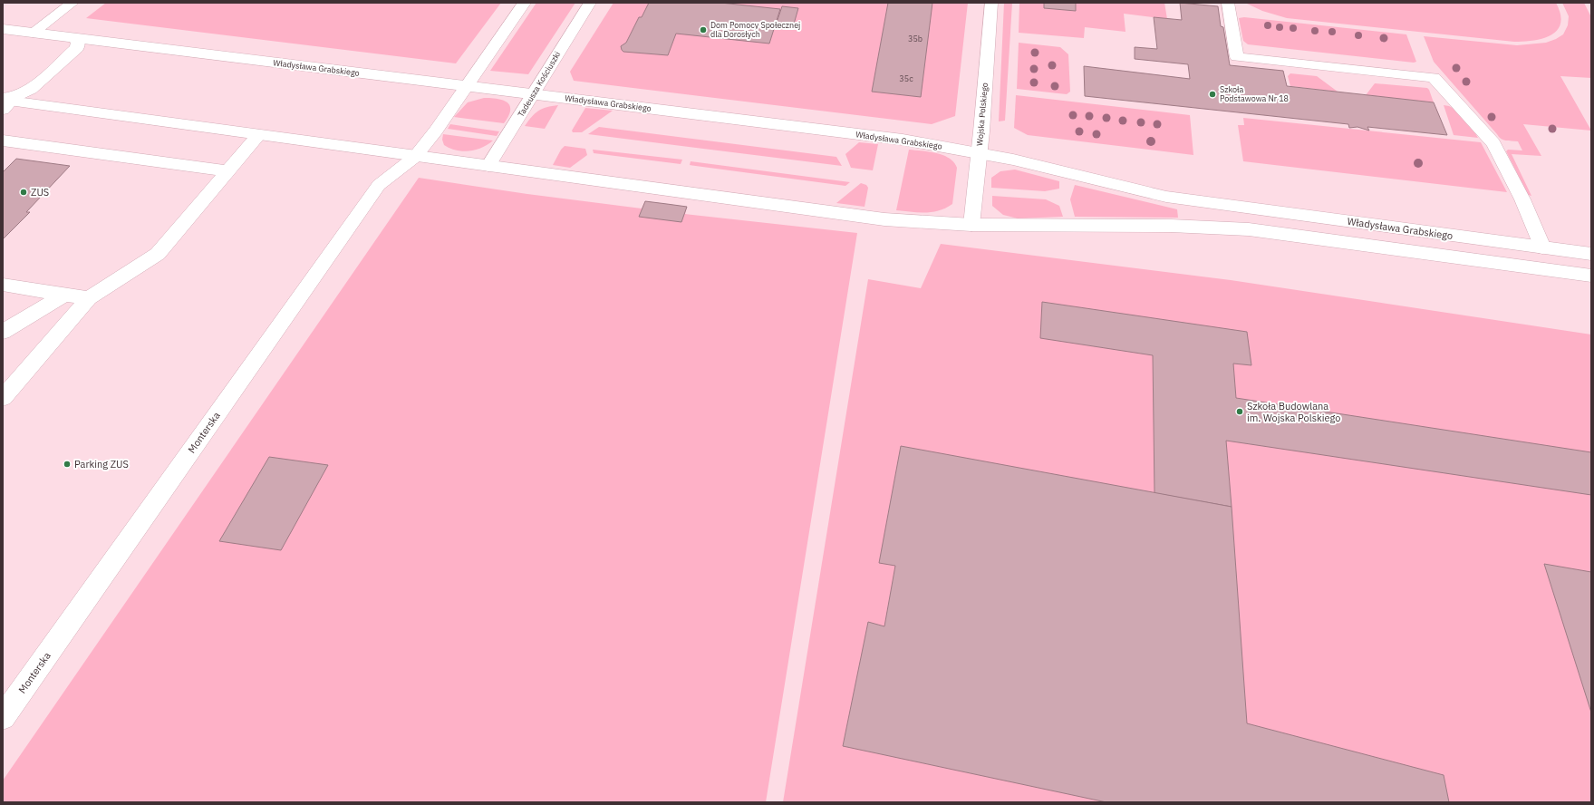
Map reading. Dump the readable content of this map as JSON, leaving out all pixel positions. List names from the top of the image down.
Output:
{
  "streets": {
    "street": [
      "Władysława Grabskiego",
      "Tadeusza Kościuszki",
      "Wojska Polskiego",
      "Monterska"
    ]
  },
  "crossings": [
    ["Władysława Grabskiego", "Tadeusza Kościuszki"],
    ["Władysława Grabskiego", "Wojska Polskiego"]
  ],
  "places": [
    "Dom Pomocy Społecznej dla Dorosłych",
    "Szkoła Podstawowa Nr 18",
    "ZUS",
    "Szkoła Budowlana im. Wojska Polskiego",
    "Parking ZUS"
  ],
  "house_numbers": ["35b", "35c"]
}
